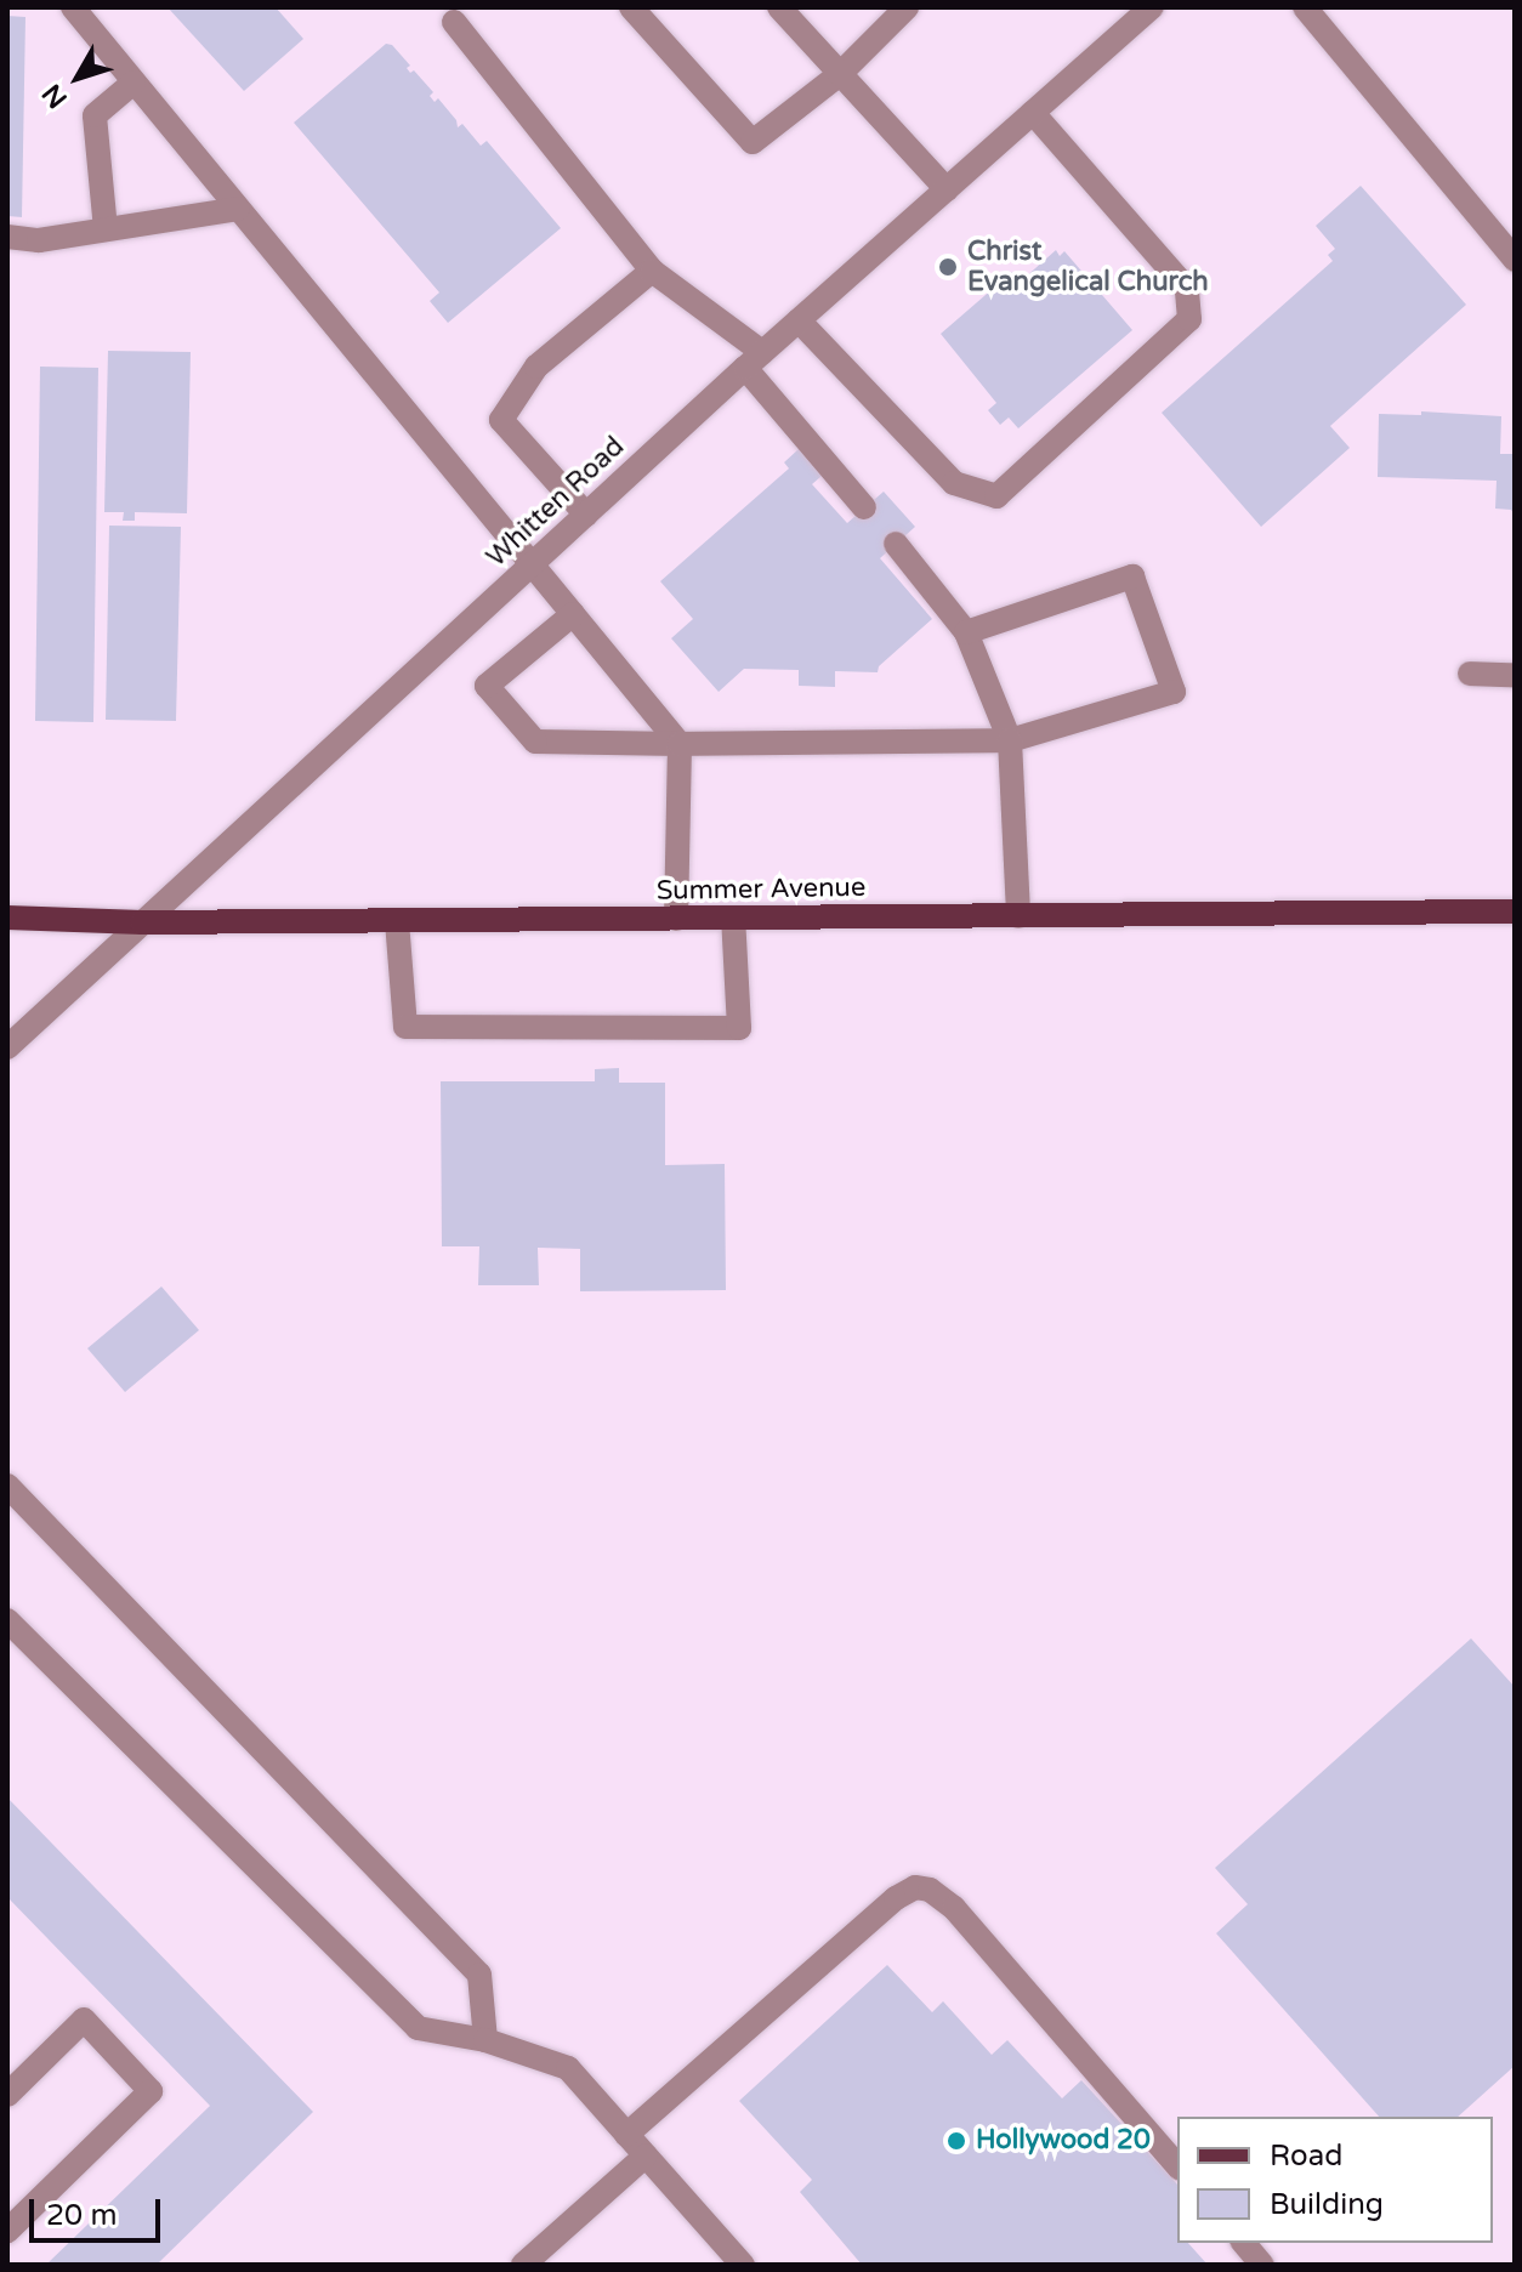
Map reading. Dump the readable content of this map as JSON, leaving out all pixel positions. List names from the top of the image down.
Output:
{
  "streets": {
    "main road": ["Summer Avenue"],
    "street": ["Whitten Road"]
  },
  "crossings": [
    ["Whitten Road", "Summer Avenue"]
  ],
  "places": ["Christ Evangelical Church", "Hollywood 20"],
  "legend": ["Road", "Building"],
  "scale_bar": "20 m",
  "north": "bottom left"
}
